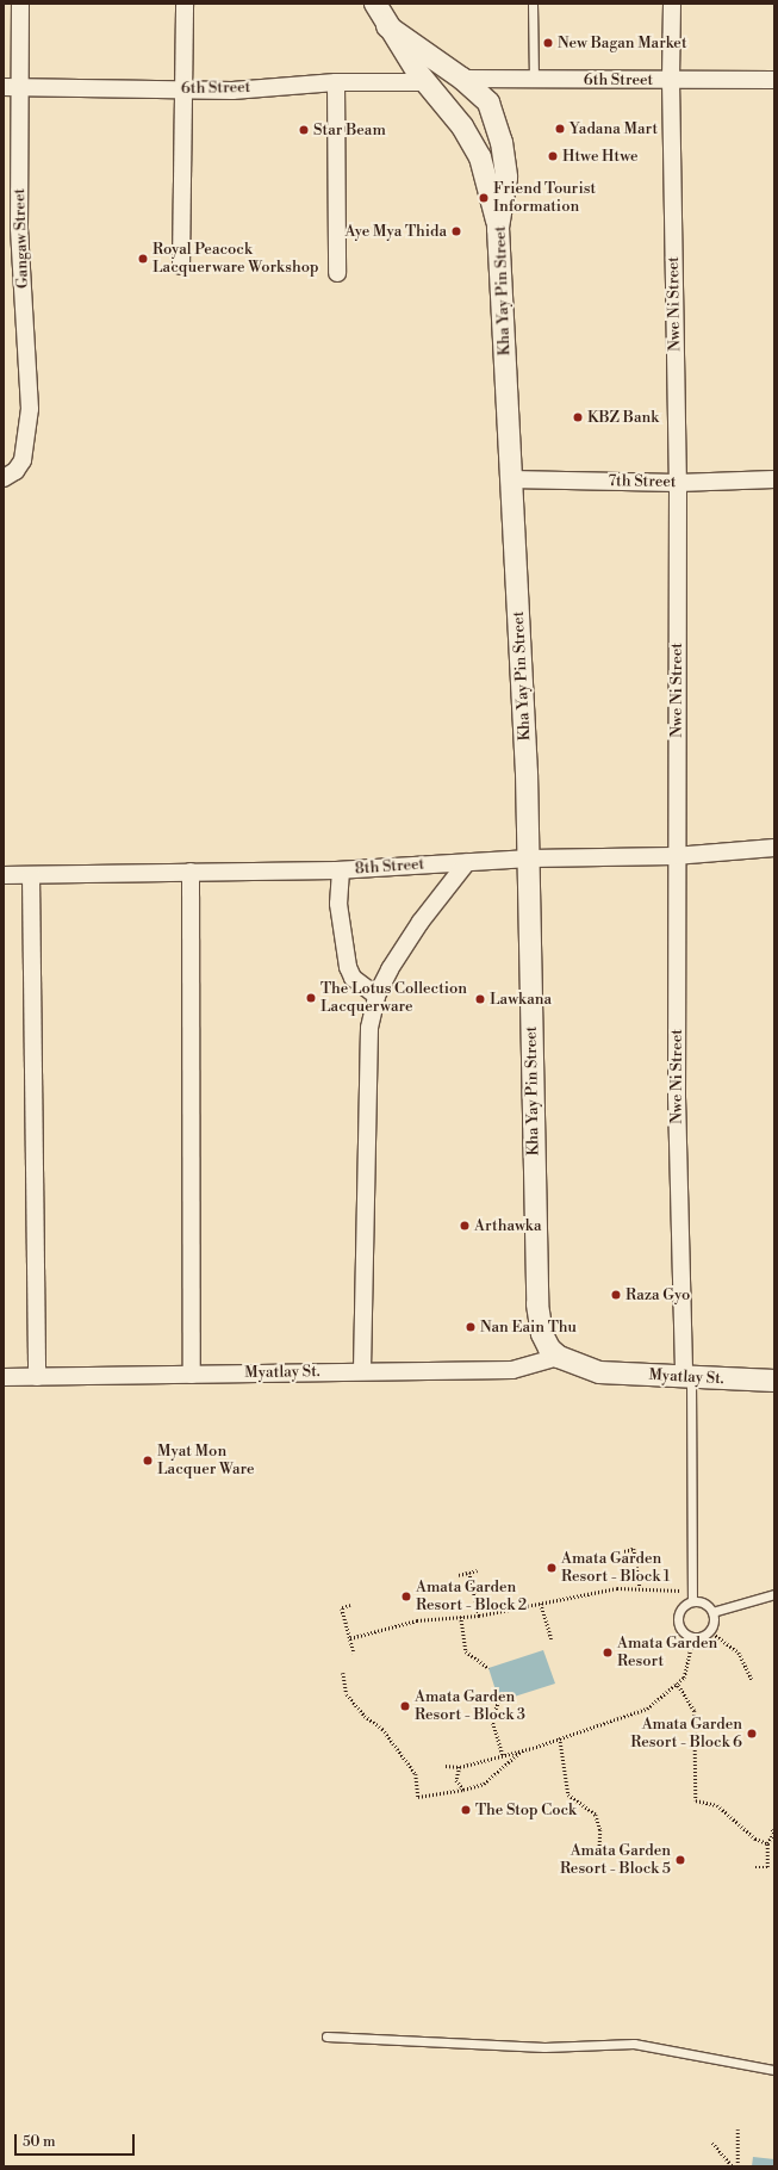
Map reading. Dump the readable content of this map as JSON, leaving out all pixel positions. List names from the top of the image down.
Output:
{
  "streets": {
    "street": [
      "6th Street",
      "Gangaw Street",
      "Kha Yay Pin Street",
      "Nwe Ni Street",
      "7th Street",
      "8th Street",
      "Myatlay St."
    ]
  },
  "crossings": [
    ["6th Street", "Gangaw Street"],
    ["6th Street", "Kha Yay Pin Street"],
    ["6th Street", "Nwe Ni Street"],
    ["Kha Yay Pin Street", "7th Street"],
    ["Kha Yay Pin Street", "8th Street"],
    ["Kha Yay Pin Street", "Myatlay St."],
    ["Nwe Ni Street", "7th Street"],
    ["Nwe Ni Street", "8th Street"],
    ["Nwe Ni Street", "Myatlay St."]
  ],
  "places": [
    "New Bagan Market",
    "Yadana Mart",
    "Star Beam",
    "Htwe Htwe",
    "Friend Tourist Information",
    "Aye Mya Thida",
    "Royal Peacock Lacquerware Workshop",
    "KBZ Bank",
    "The Lotus Collection Lacquerware",
    "Lawkana",
    "Arthawka",
    "Raza Gyo",
    "Nan Eain Thu",
    "Myat Mon Lacquer Ware",
    "Amata Garden Resort - Block 1",
    "Amata Garden Resort - Block 2",
    "Amata Garden Resort",
    "Amata Garden Resort - Block 3",
    "Amata Garden Resort - Block 6",
    "The Stop Cock",
    "Amata Garden Resort - Block 5"
  ],
  "scale_bar": "50 m"
}
